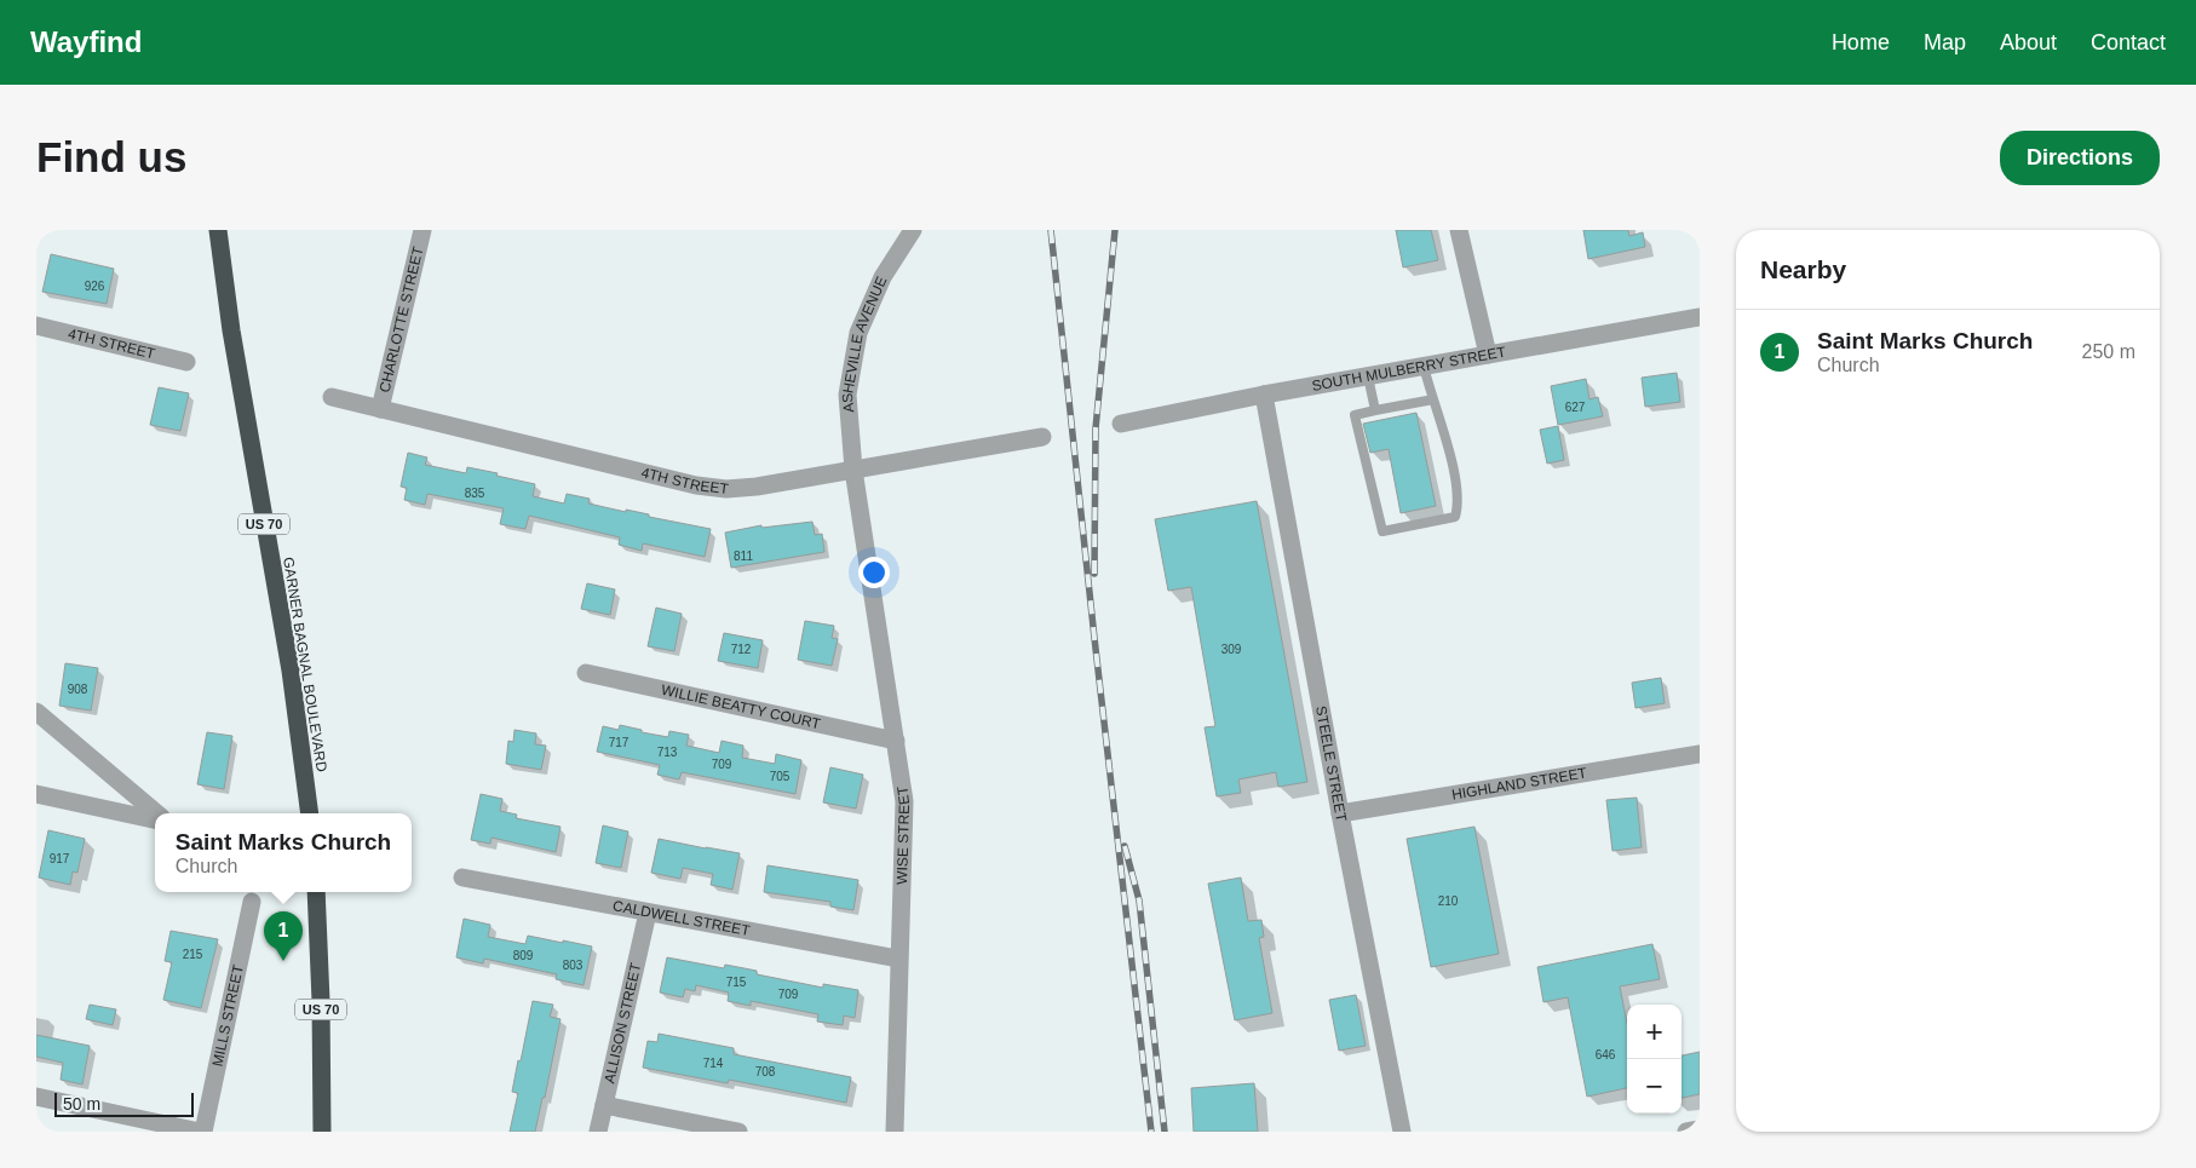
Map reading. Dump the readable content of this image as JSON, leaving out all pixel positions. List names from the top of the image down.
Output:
{
  "streets": {
    "highway": ["US 70", "GARNER BAGNAL BOULEVARD"],
    "street": [
      "CHARLOTTE STREET",
      "4TH STREET",
      "ASHEVILLE AVENUE",
      "SOUTH MULBERRY STREET",
      "WILLIE BEATTY COURT",
      "STEELE STREET",
      "HIGHLAND STREET",
      "WISE STREET",
      "CALDWELL STREET",
      "MILLS STREET",
      "ALLISON STREET"
    ]
  },
  "crossings": [
    ["CHARLOTTE STREET", "4TH STREET"],
    ["4TH STREET", "ASHEVILLE AVENUE"],
    ["4TH STREET", "WISE STREET"],
    ["ASHEVILLE AVENUE", "WISE STREET"],
    ["SOUTH MULBERRY STREET", "STEELE STREET"],
    ["WILLIE BEATTY COURT", "WISE STREET"],
    ["STEELE STREET", "HIGHLAND STREET"],
    ["WISE STREET", "CALDWELL STREET"],
    ["CALDWELL STREET", "ALLISON STREET"]
  ],
  "house_numbers": [
    "926",
    "627",
    "835",
    "811",
    "712",
    "309",
    "908",
    "717",
    "713",
    "709",
    "705",
    "917",
    "210",
    "215",
    "809",
    "803",
    "715",
    "709",
    "646",
    "714",
    "708"
  ],
  "scale_bar": "50 m",
  "page": {
    "header": "Wayfind",
    "nav": [
      "Home",
      "Map",
      "About",
      "Contact"
    ],
    "buttons": "Directions",
    "title": "Find us",
    "heading": "Nearby",
    "list": [
      {
        "mark": "1",
        "name": "Saint Marks Church",
        "note": "Church",
        "value": "250 m"
      }
    ],
    "popup": ["Saint Marks Church", "Church"],
    "pins": "1",
    "map_buttons": ["+", "−"],
    "scale": "50 m"
  }
}
